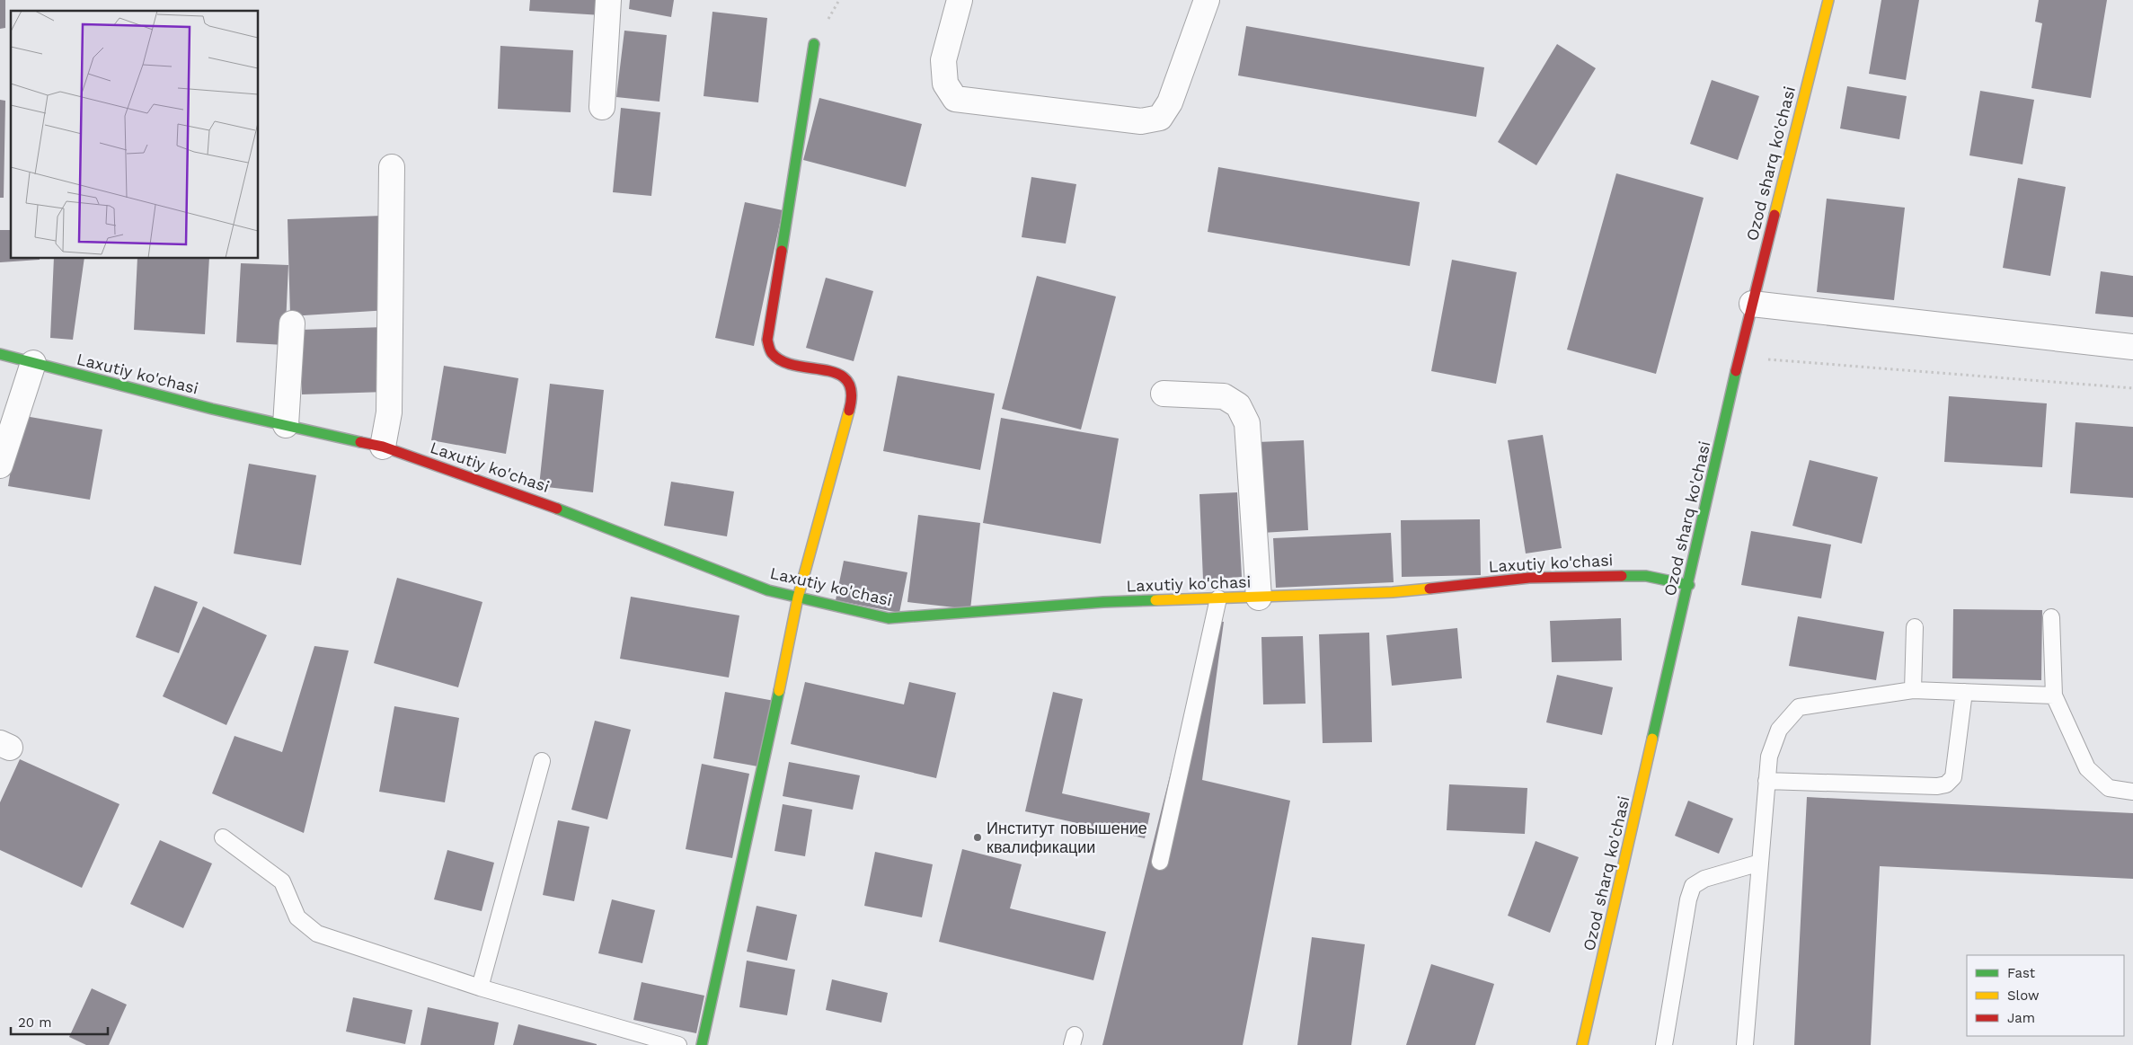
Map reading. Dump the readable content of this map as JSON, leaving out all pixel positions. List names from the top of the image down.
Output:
{
  "streets": {
    "street": ["Ozod sharq ko'chasi", "Laxutiy ko'chasi"]
  },
  "crossings": [
    ["Ozod sharq ko'chasi", "Laxutiy ko'chasi"]
  ],
  "places": ["Институт повышение квалификации"],
  "legend": ["Fast", "Slow", "Jam"],
  "scale_bar": "20 m"
}
